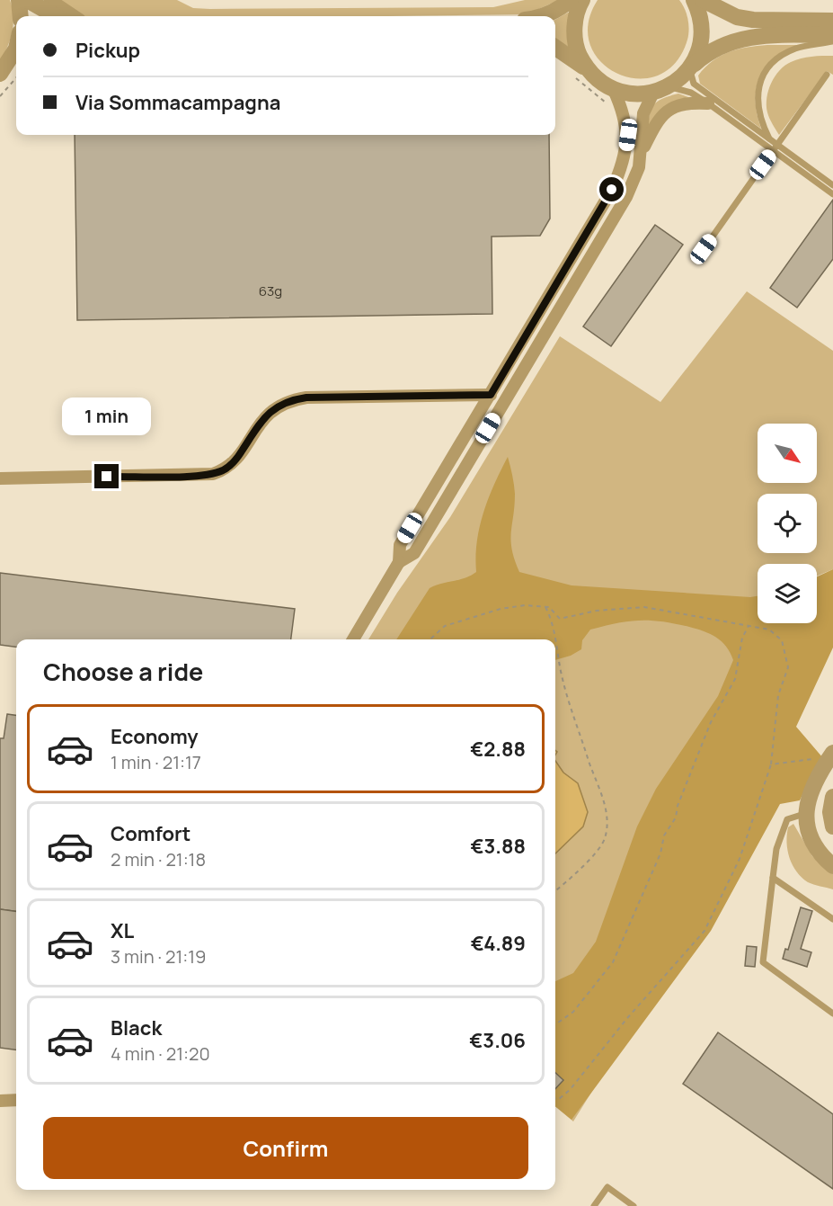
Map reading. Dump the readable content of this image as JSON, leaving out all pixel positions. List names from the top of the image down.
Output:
{
  "house_numbers": ["63g"],
  "north": "bottom right",
  "page": {
    "banner": ["Pickup", "Via Sommacampagna"],
    "bubble": "1 min",
    "heading": "Choose a ride",
    "list": [
      {
        "name": "Economy",
        "note": "1 min · 21:17",
        "value": "€2.88"
      },
      {
        "name": "Comfort",
        "note": "2 min · 21:18",
        "value": "€3.88"
      },
      {
        "name": "XL",
        "note": "3 min · 21:19",
        "value": "€4.89"
      },
      {
        "name": "Black",
        "note": "4 min · 21:20",
        "value": "€3.06"
      }
    ],
    "buttons": "Confirm"
  }
}
